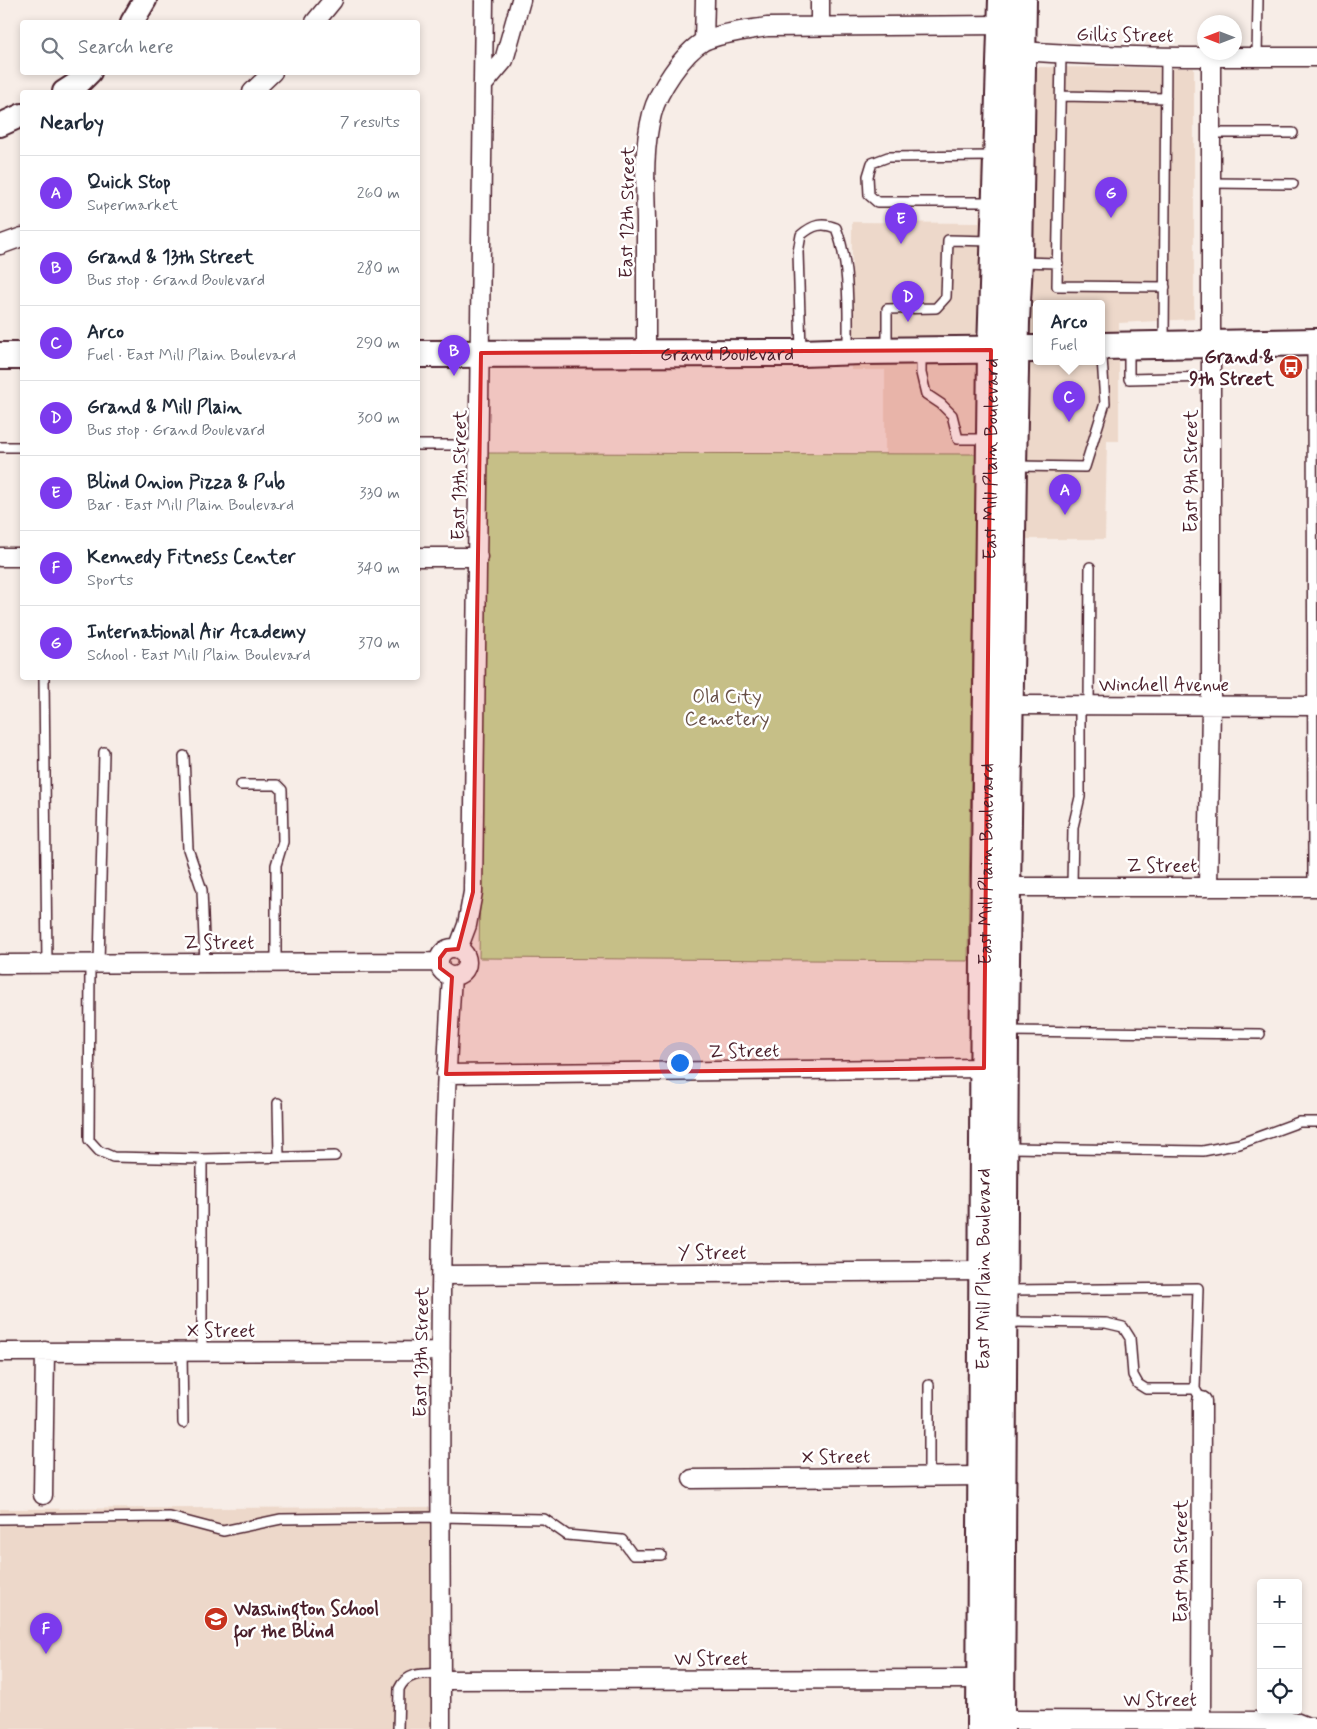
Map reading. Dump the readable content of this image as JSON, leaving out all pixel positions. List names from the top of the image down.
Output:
{
  "streets": {
    "main road": ["Grand Boulevard", "East Mill Plain Boulevard"],
    "street": [
      "Gillis Street",
      "East 12th Street",
      "East 9th Street",
      "East 13th Street",
      "Winchell Avenue",
      "Z Street",
      "Y Street",
      "X Street",
      "W Street"
    ]
  },
  "crossings": [
    ["Gillis Street", "East Mill Plain Boulevard"],
    ["East 12th Street", "Grand Boulevard"],
    ["Grand Boulevard", "East Mill Plain Boulevard"],
    ["Grand Boulevard", "East 13th Street"],
    ["East Mill Plain Boulevard", "Winchell Avenue"],
    ["East Mill Plain Boulevard", "Z Street"],
    ["East Mill Plain Boulevard", "Y Street"],
    ["East Mill Plain Boulevard", "X Street"],
    ["East Mill Plain Boulevard", "W Street"],
    ["East 9th Street", "Winchell Avenue"],
    ["East 9th Street", "Z Street"],
    ["East 9th Street", "W Street"],
    ["East 13th Street", "Z Street"],
    ["East 13th Street", "Y Street"],
    ["East 13th Street", "X Street"],
    ["East 13th Street", "W Street"]
  ],
  "parks": ["Old City Cemetery"],
  "places": {
    "bus stop": ["Grand & 9th Street"],
    "school or university": ["Washington School for the Blind"]
  },
  "north": "left",
  "page": {
    "search": "Search here",
    "heading": ["Nearby", "7 results"],
    "list": [
      {
        "mark": "A",
        "name": "Quick Stop",
        "note": "Supermarket",
        "value": "260 m"
      },
      {
        "mark": "B",
        "name": "Grand & 13th Street",
        "note": "Bus stop · Grand Boulevard",
        "value": "280 m"
      },
      {
        "mark": "C",
        "name": "Arco",
        "note": "Fuel · East Mill Plain Boulevard",
        "value": "290 m"
      },
      {
        "mark": "D",
        "name": "Grand & Mill Plain",
        "note": "Bus stop · Grand Boulevard",
        "value": "300 m"
      },
      {
        "mark": "E",
        "name": "Blind Onion Pizza & Pub",
        "note": "Bar · East Mill Plain Boulevard",
        "value": "330 m"
      },
      {
        "mark": "F",
        "name": "Kennedy Fitness Center",
        "note": "Sports",
        "value": "340 m"
      },
      {
        "mark": "G",
        "name": "International Air Academy",
        "note": "School · East Mill Plain Boulevard",
        "value": "370 m"
      }
    ],
    "pins": [
      "G",
      "E",
      "D",
      "B",
      "C",
      "A",
      "F"
    ],
    "popup": ["Arco", "Fuel"],
    "map_buttons": ["+", "−"]
  }
}
